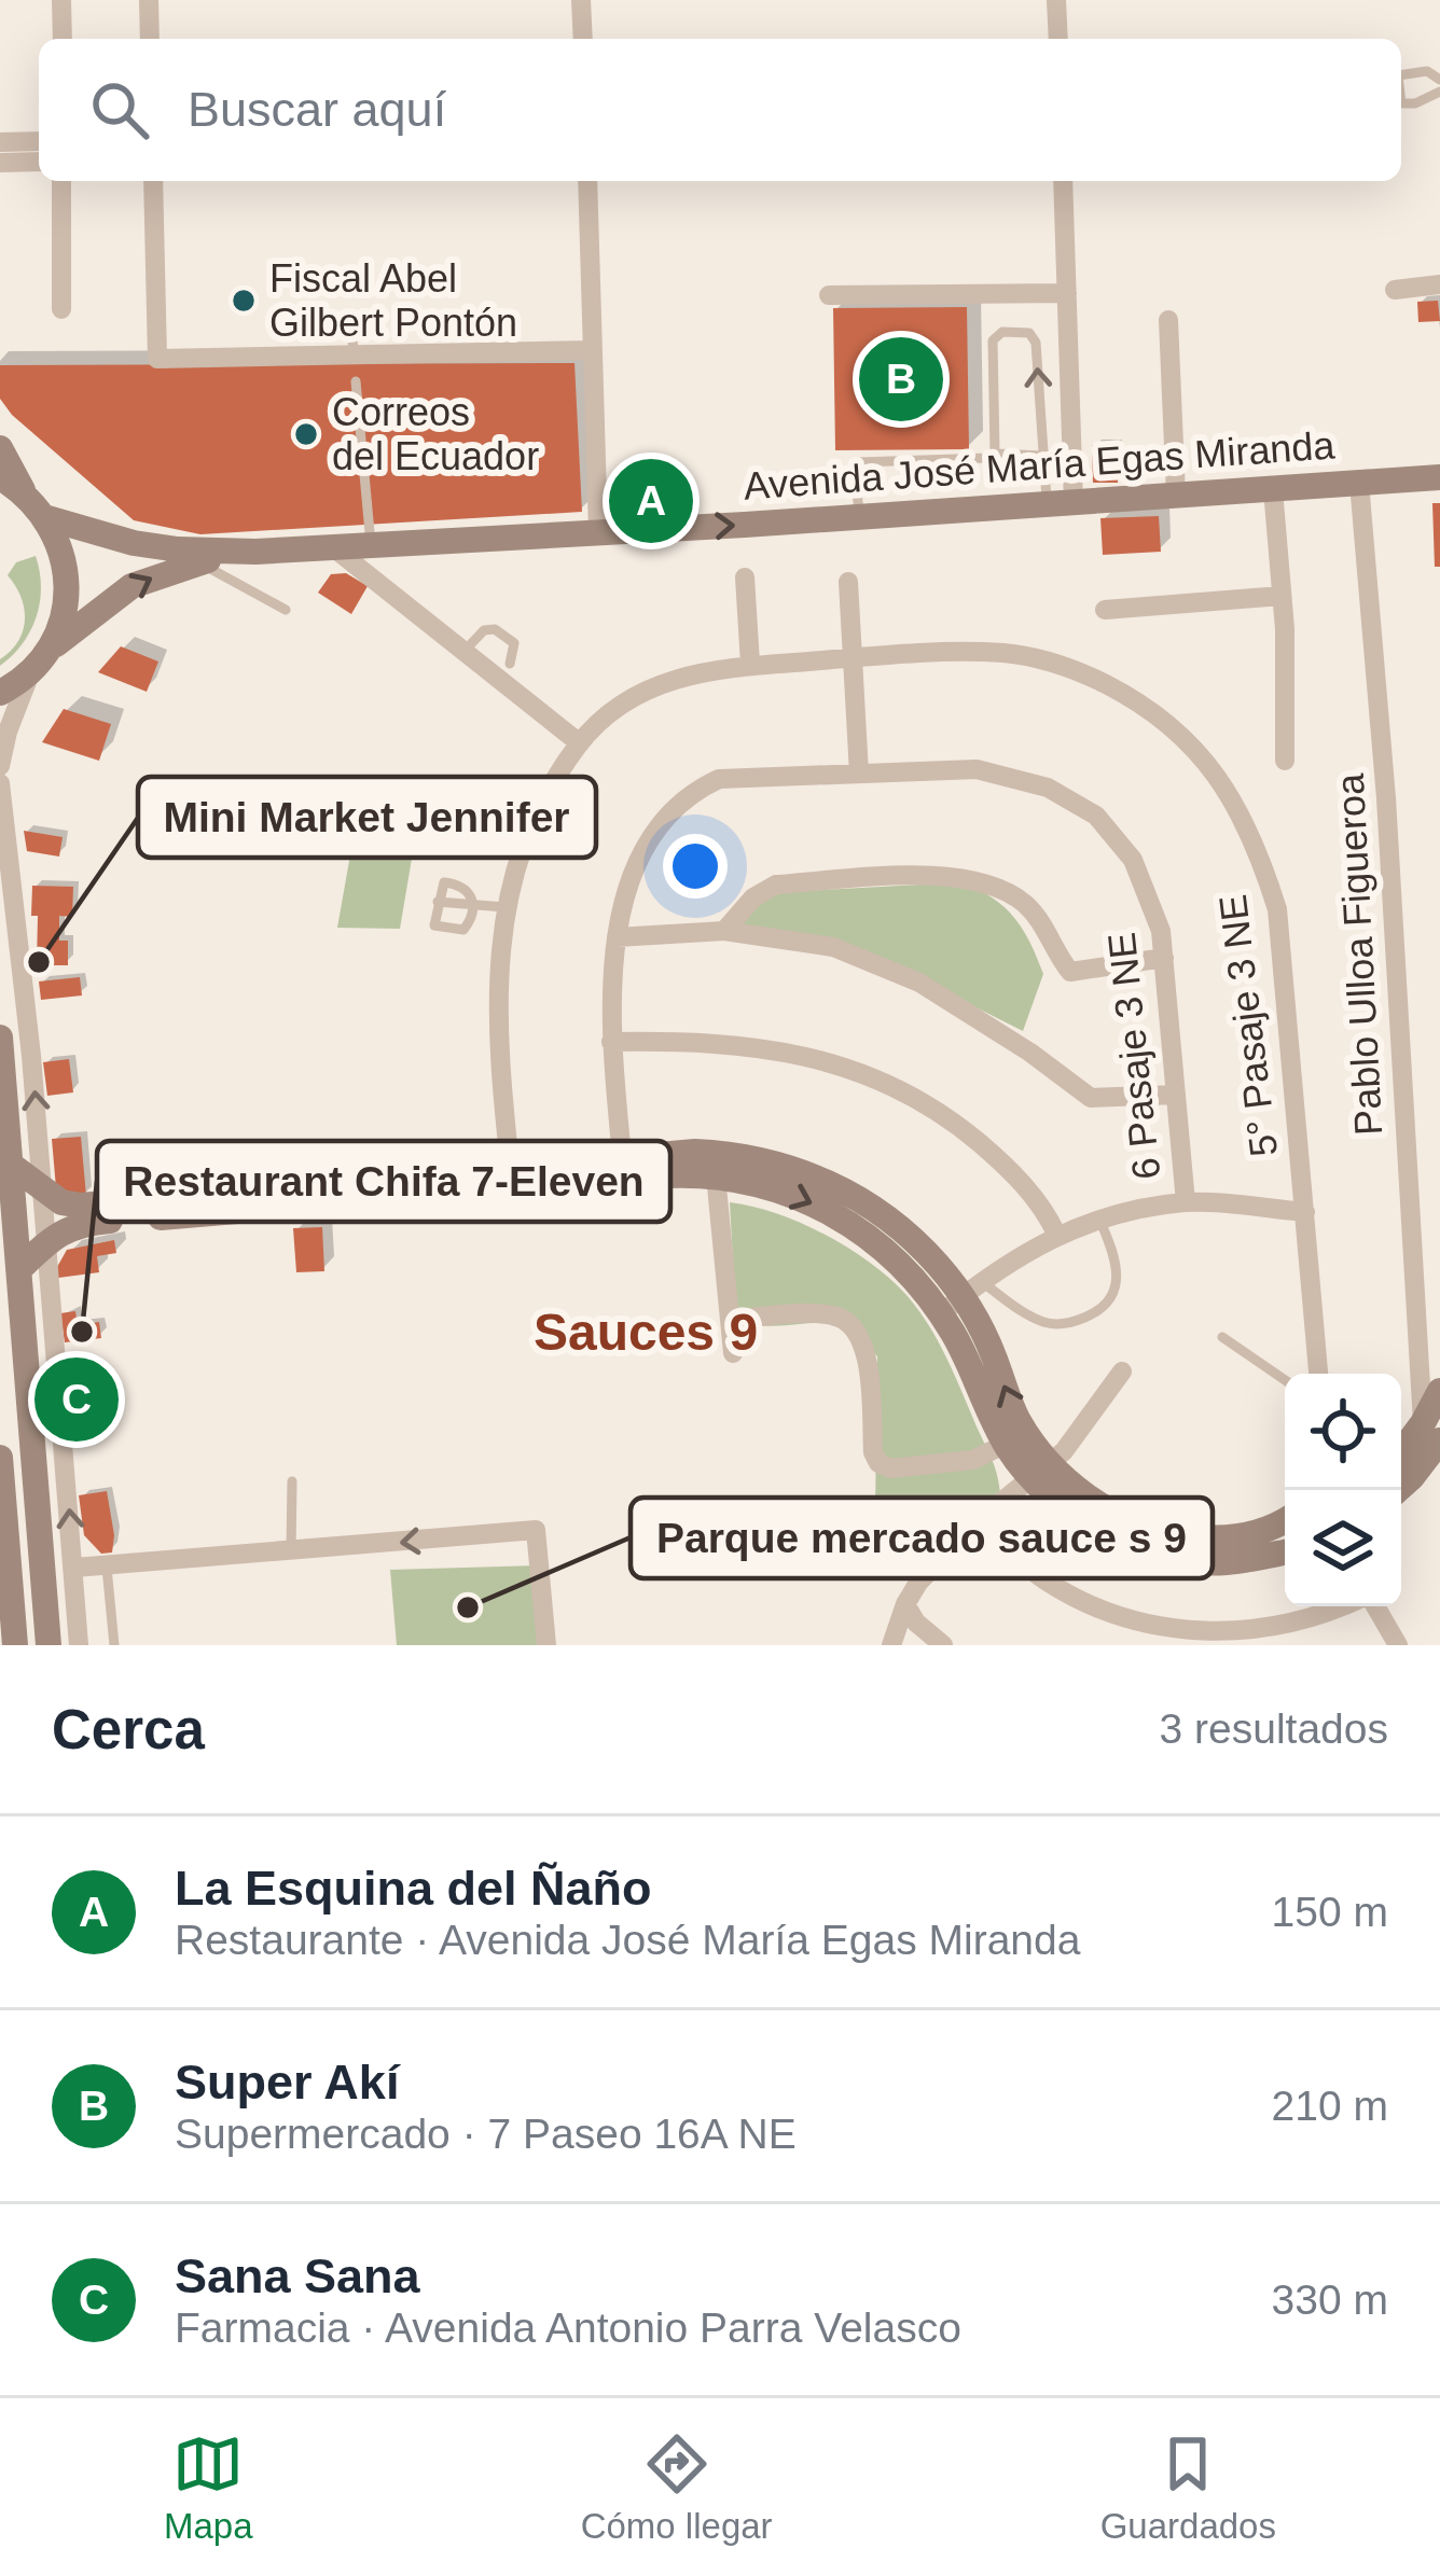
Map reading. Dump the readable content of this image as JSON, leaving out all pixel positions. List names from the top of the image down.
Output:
{
  "streets": {
    "street": [
      "Avenida José María Egas Miranda",
      "Pablo Ulloa Figueroa",
      "5° Pasaje 3 NE",
      "6 Pasaje 3 NE"
    ]
  },
  "crossings": [
    ["Avenida José María Egas Miranda", "Pablo Ulloa Figueroa"]
  ],
  "districts": ["Sauces 9"],
  "places": [
    "Fiscal Abel Gilbert Pontón",
    "Correos del Ecuador",
    "Mini Market Jennifer",
    "Restaurant Chifa 7-Eleven",
    "Parque mercado sauce s 9"
  ],
  "page": {
    "search": "Buscar aquí",
    "pins": ["B", "A", "C"],
    "heading": ["Cerca", "3 resultados"],
    "list": [
      {
        "mark": "A",
        "name": "La Esquina del Ñaño",
        "note": "Restaurante · Avenida José María Egas Miranda",
        "value": "150 m"
      },
      {
        "mark": "B",
        "name": "Super Akí",
        "note": "Supermercado · 7 Paseo 16A NE",
        "value": "210 m"
      },
      {
        "mark": "C",
        "name": "Sana Sana",
        "note": "Farmacia · Avenida Antonio Parra Velasco",
        "value": "330 m"
      }
    ],
    "nav": ["Mapa", "Cómo llegar", "Guardados"]
  }
}
